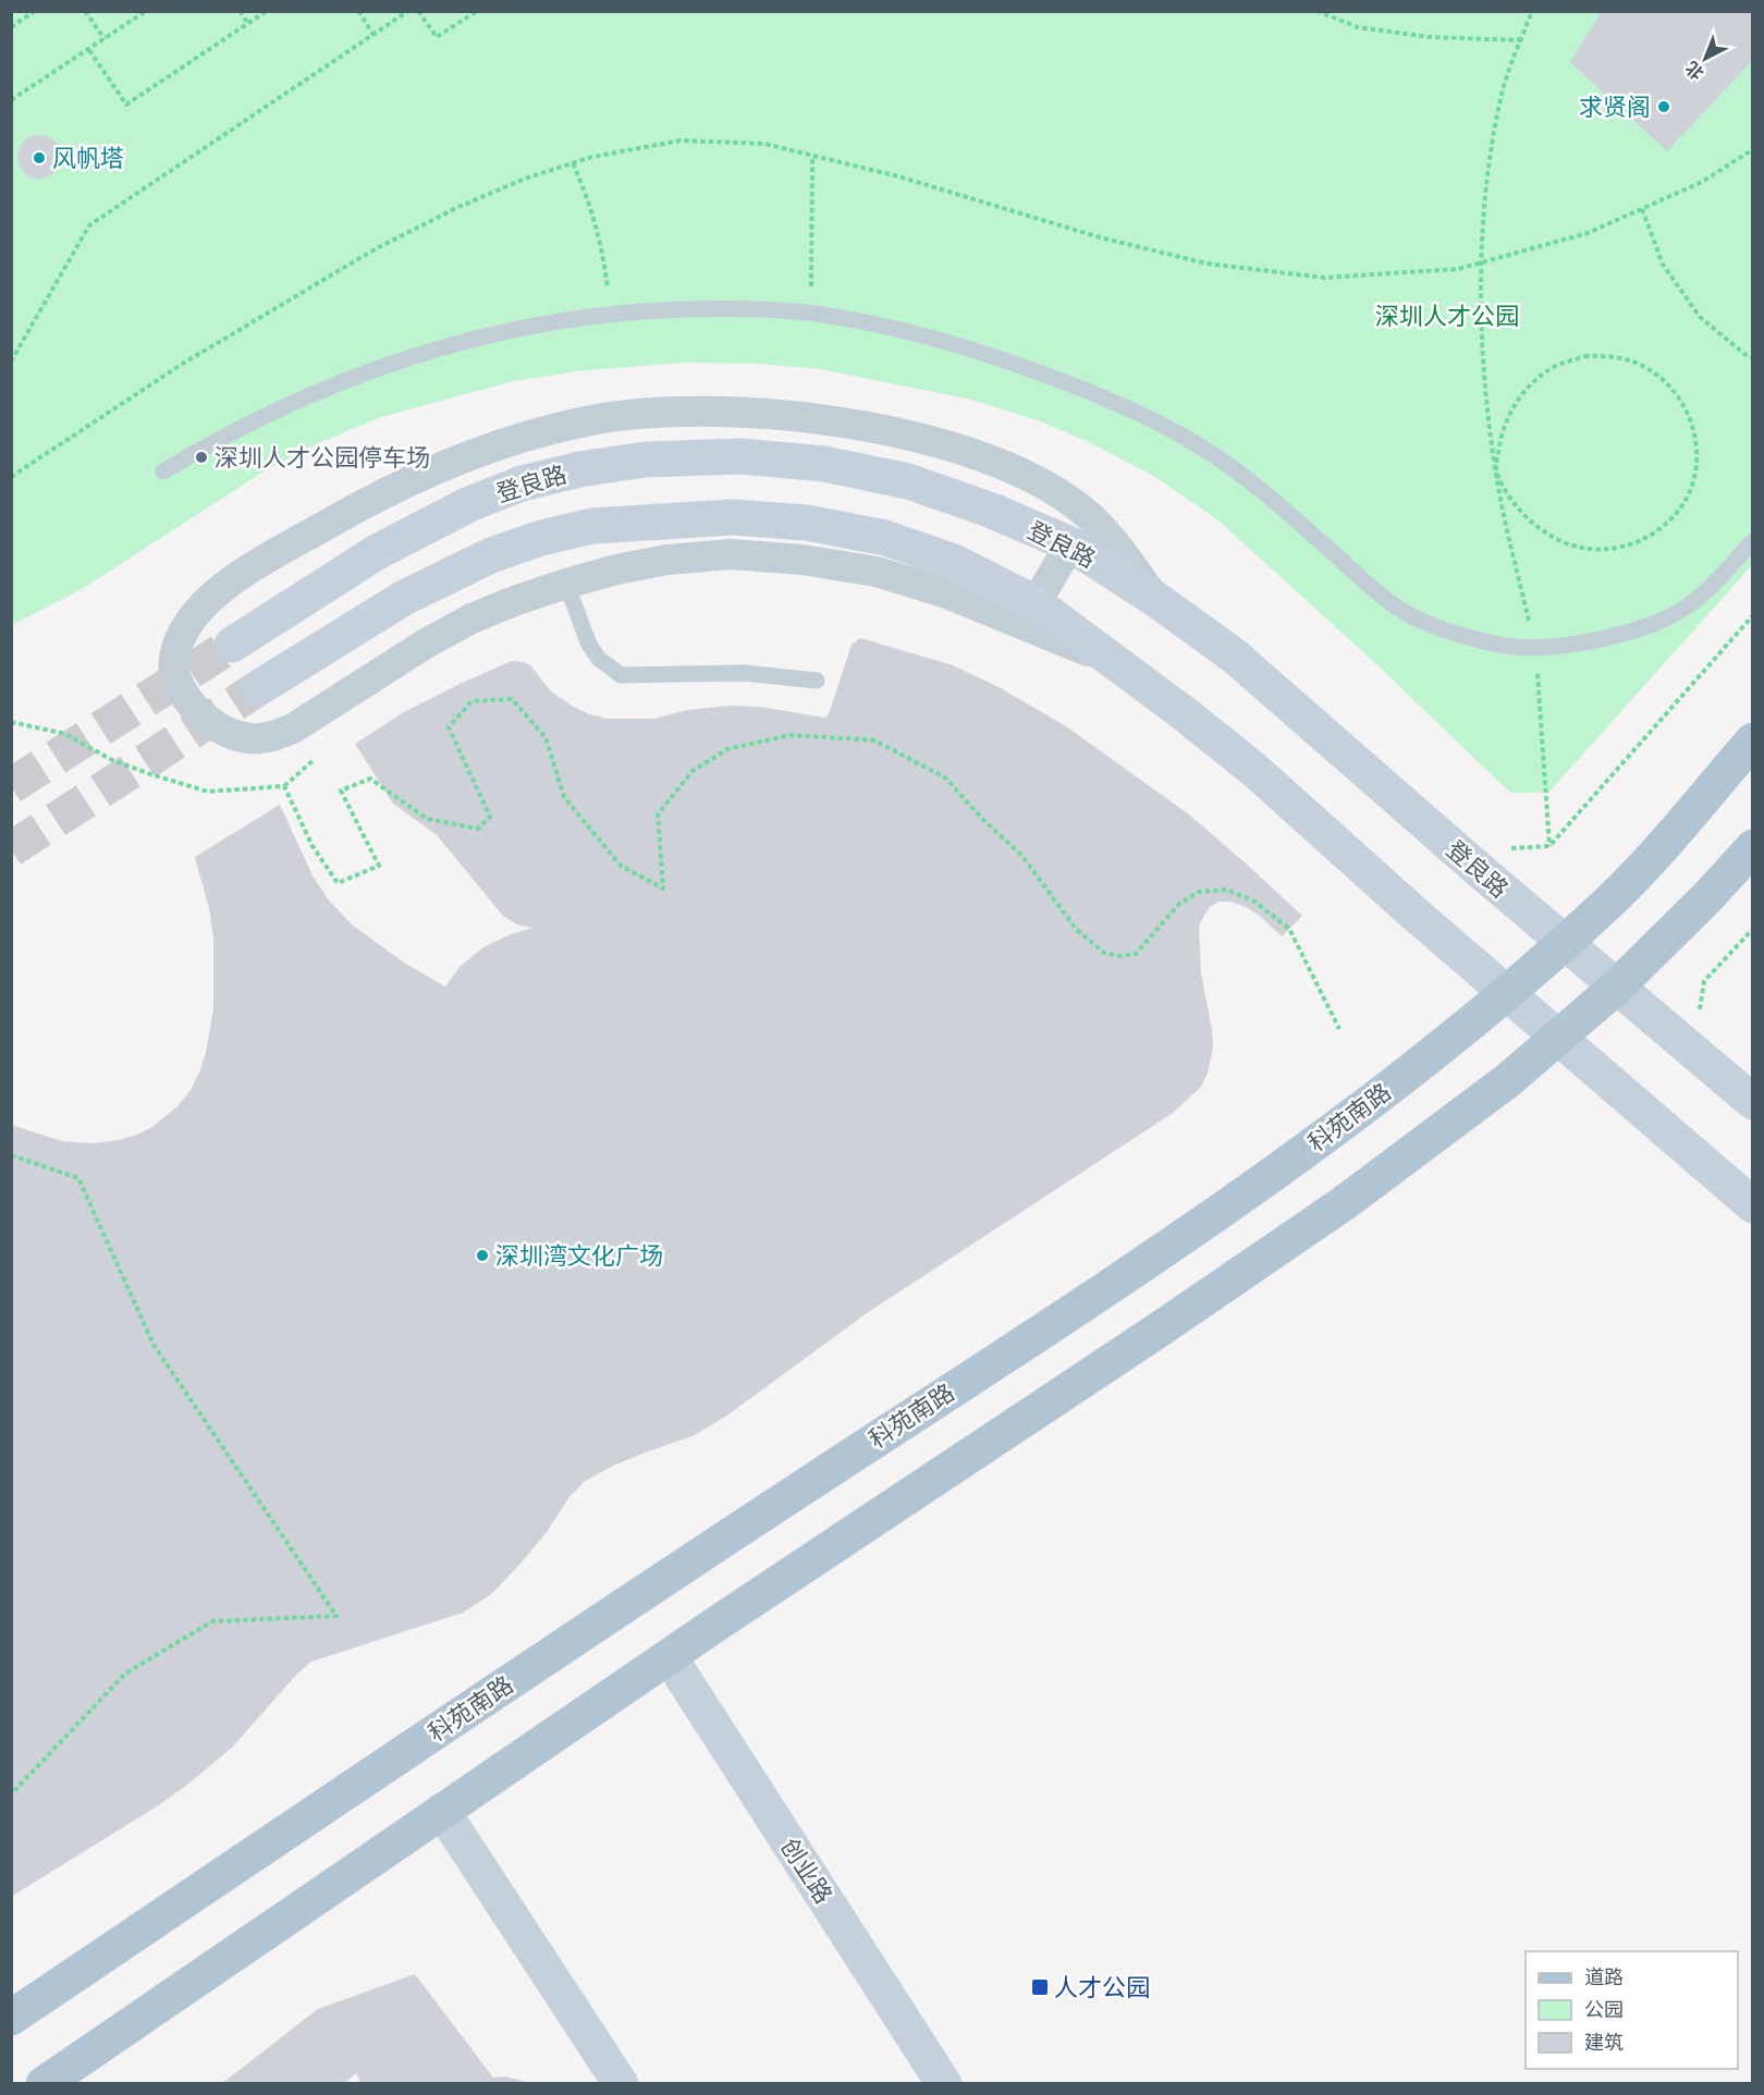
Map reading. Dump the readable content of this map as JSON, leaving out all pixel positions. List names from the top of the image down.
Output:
{
  "streets": {
    "main road": ["登良路", "科苑南路", "创业路"]
  },
  "crossings": [
    ["登良路", "科苑南路"]
  ],
  "parks": ["深圳人才公园"],
  "places": {
    "other": [
      "求贤阁",
      "风帆塔",
      "深圳人才公园停车场",
      "深圳湾文化广场"
    ],
    "transit": ["人才公园"]
  },
  "legend": ["道路", "公园", "建筑"],
  "north": "bottom left"
}
